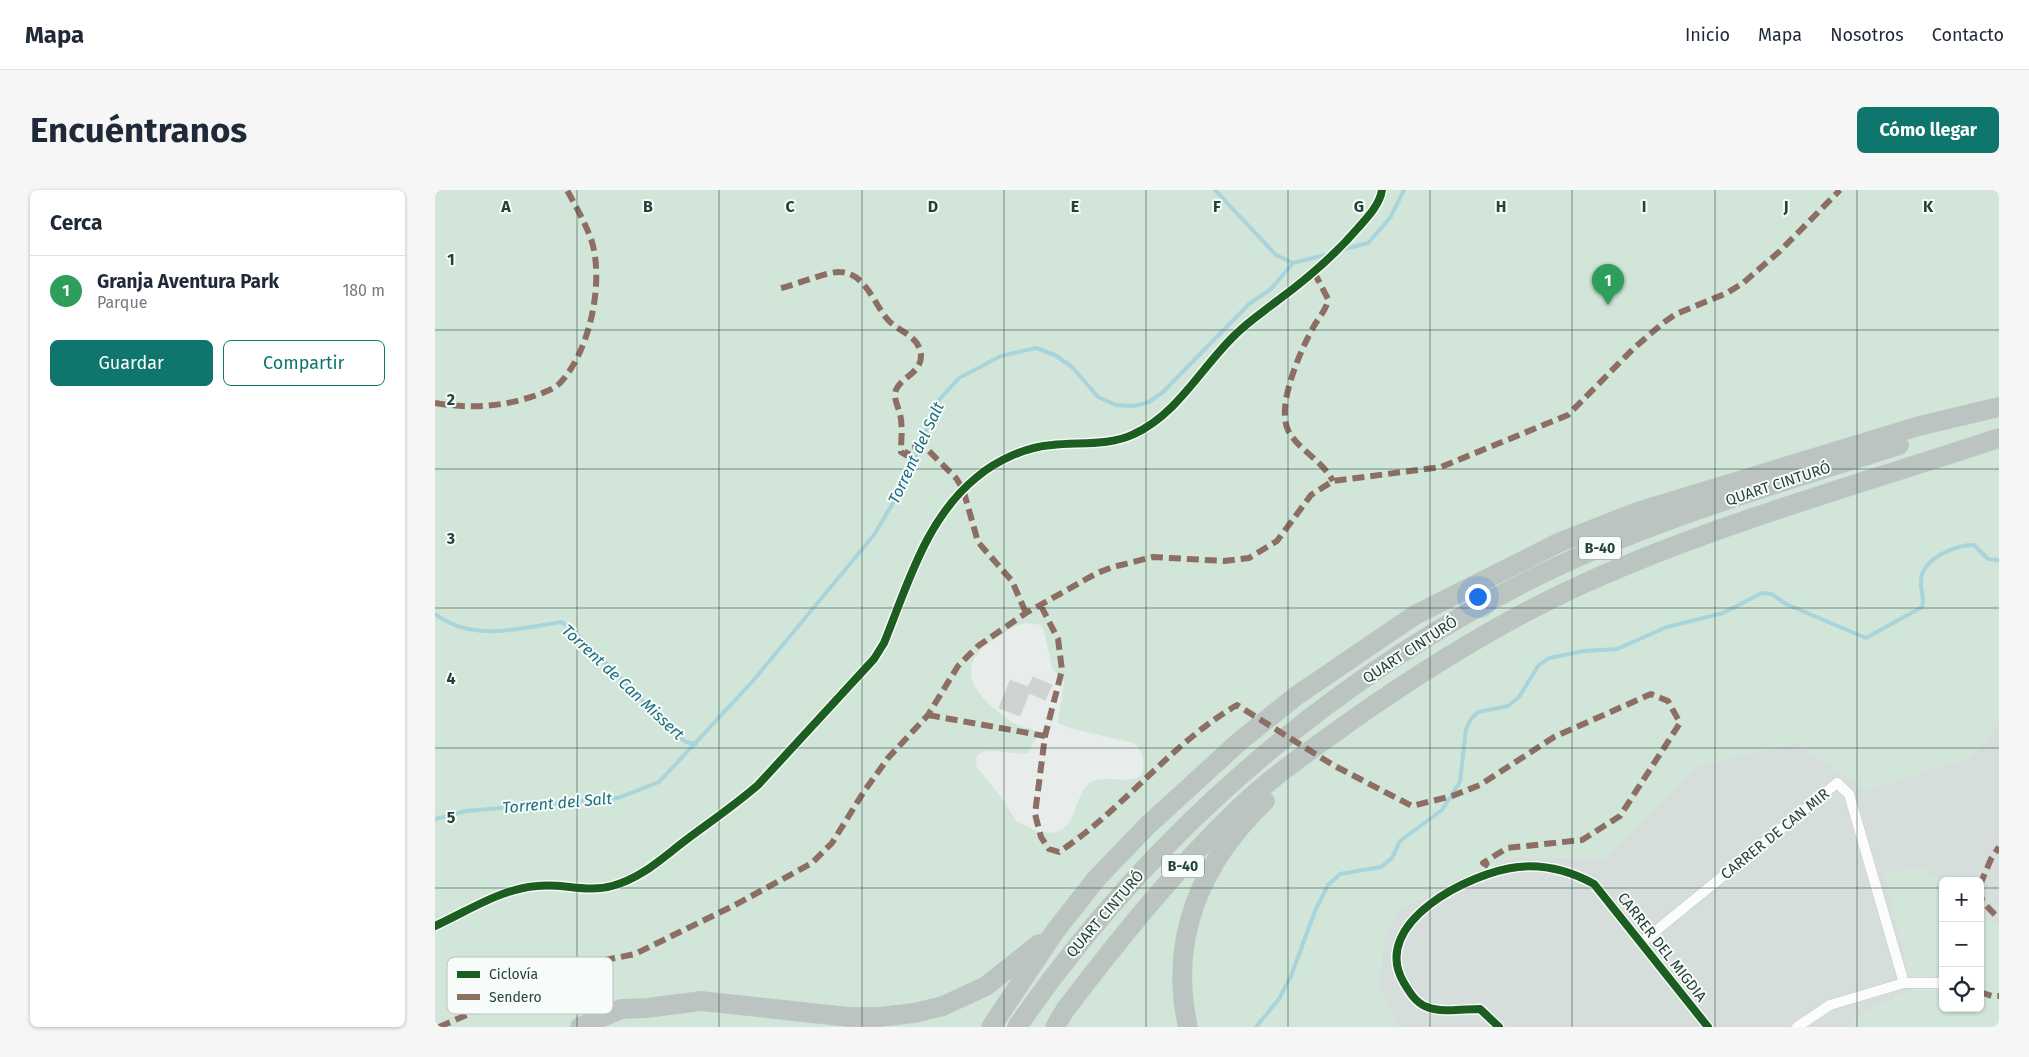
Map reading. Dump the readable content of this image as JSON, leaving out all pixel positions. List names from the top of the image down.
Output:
{
  "streets": {
    "highway": ["QUART CINTURÓ", "B-40"],
    "street": ["CARRER DE CAN MIR", "CARRER DEL MIGDIA"]
  },
  "crossings": [
    ["CARRER DE CAN MIR", "CARRER DEL MIGDIA"]
  ],
  "water": ["Torrent del Salt", "Torrent de Can Missert"],
  "legend": ["Ciclovía", "Sendero"],
  "page": {
    "header": "Mapa",
    "nav": [
      "Inicio",
      "Mapa",
      "Nosotros",
      "Contacto"
    ],
    "buttons": [
      "Cómo llegar",
      ["Guardar", "Compartir"]
    ],
    "title": "Encuéntranos",
    "heading": "Cerca",
    "list": [
      {
        "mark": "1",
        "name": "Granja Aventura Park",
        "note": "Parque",
        "value": "180 m"
      }
    ],
    "pins": "1",
    "map_buttons": ["+", "−"]
  },
  "grid": {
    "columns": [
      "A",
      "B",
      "C",
      "D",
      "E",
      "F",
      "G",
      "H",
      "I",
      "J",
      "K"
    ],
    "rows": [
      "1",
      "2",
      "3",
      "4",
      "5"
    ]
  }
}
